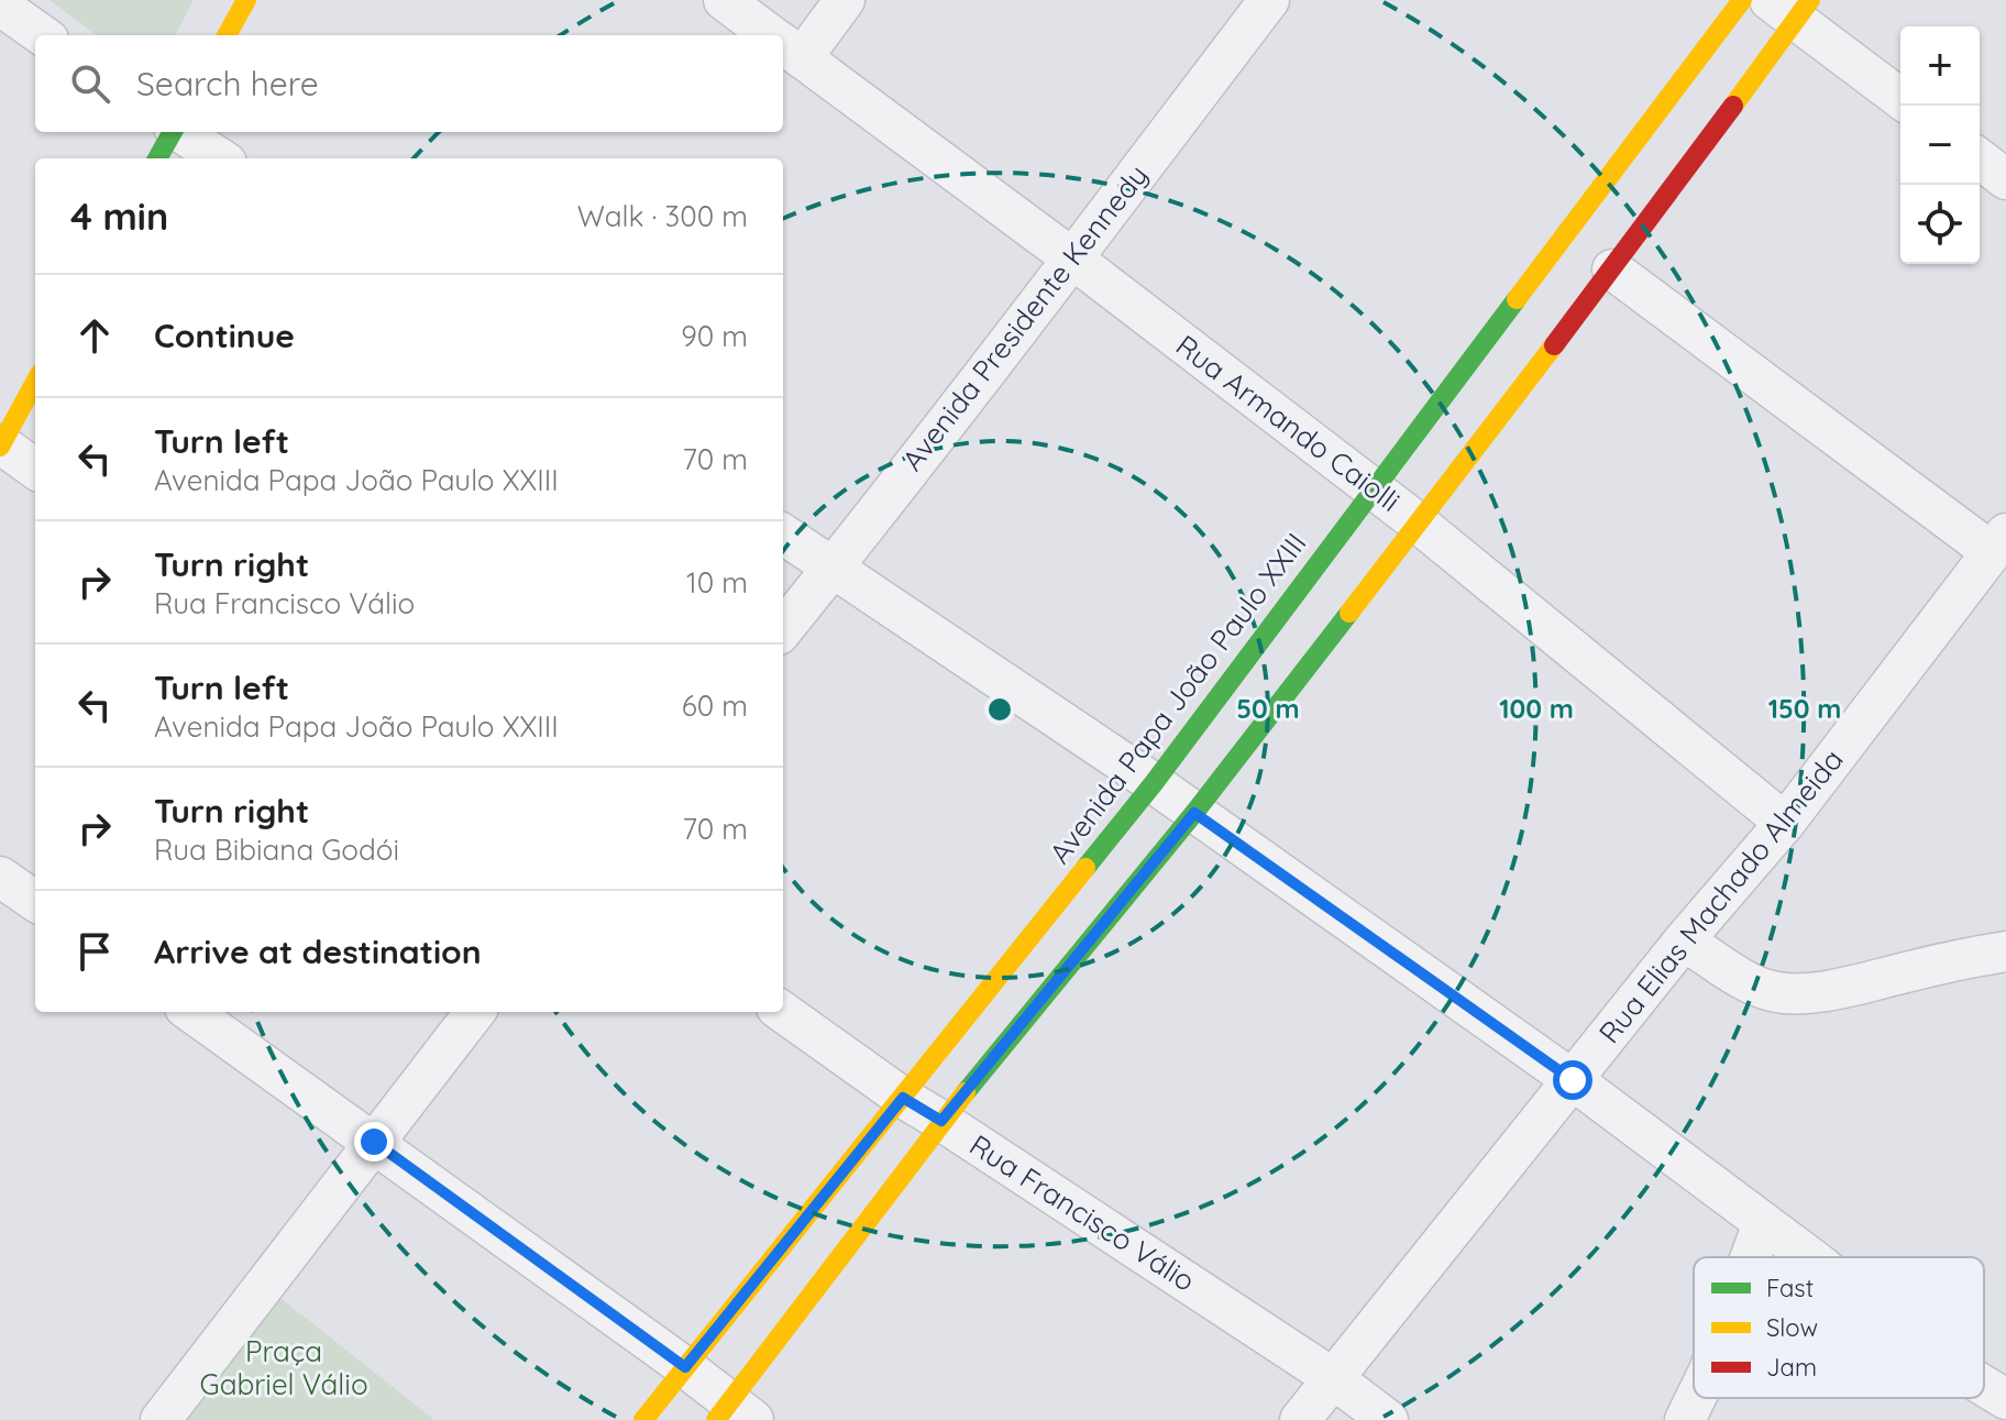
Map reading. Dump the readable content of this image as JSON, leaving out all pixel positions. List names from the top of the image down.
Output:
{
  "streets": {
    "main road": ["Avenida Papa João Paulo XXIII"],
    "street": [
      "Avenida Presidente Kennedy",
      "Rua Armando Caiolli",
      "Rua Elias Machado Almeida",
      "Rua Francisco Válio"
    ]
  },
  "crossings": [
    ["Avenida Presidente Kennedy", "Rua Armando Caiolli"],
    ["Rua Armando Caiolli", "Avenida Papa João Paulo XXIII"],
    ["Rua Armando Caiolli", "Rua Elias Machado Almeida"],
    ["Avenida Papa João Paulo XXIII", "Rua Francisco Válio"],
    ["Rua Elias Machado Almeida", "Rua Francisco Válio"]
  ],
  "parks": ["Praça Gabriel Válio"],
  "legend": ["Fast", "Slow", "Jam"],
  "page": {
    "map_buttons": ["+", "−"],
    "search": "Search here",
    "heading": ["4 min", "Walk · 300 m"],
    "list": [
      ["Continue", "90 m"],
      ["Turn left", "Avenida Papa João Paulo XXIII", "70 m"],
      ["Turn right", "Rua Francisco Válio", "10 m"],
      ["Turn left", "Avenida Papa João Paulo XXIII", "60 m"],
      ["Turn right", "Rua Bibiana Godói", "70 m"],
      "Arrive at destination"
    ]
  },
  "rings": ["50 m", "100 m", "150 m"]
}
